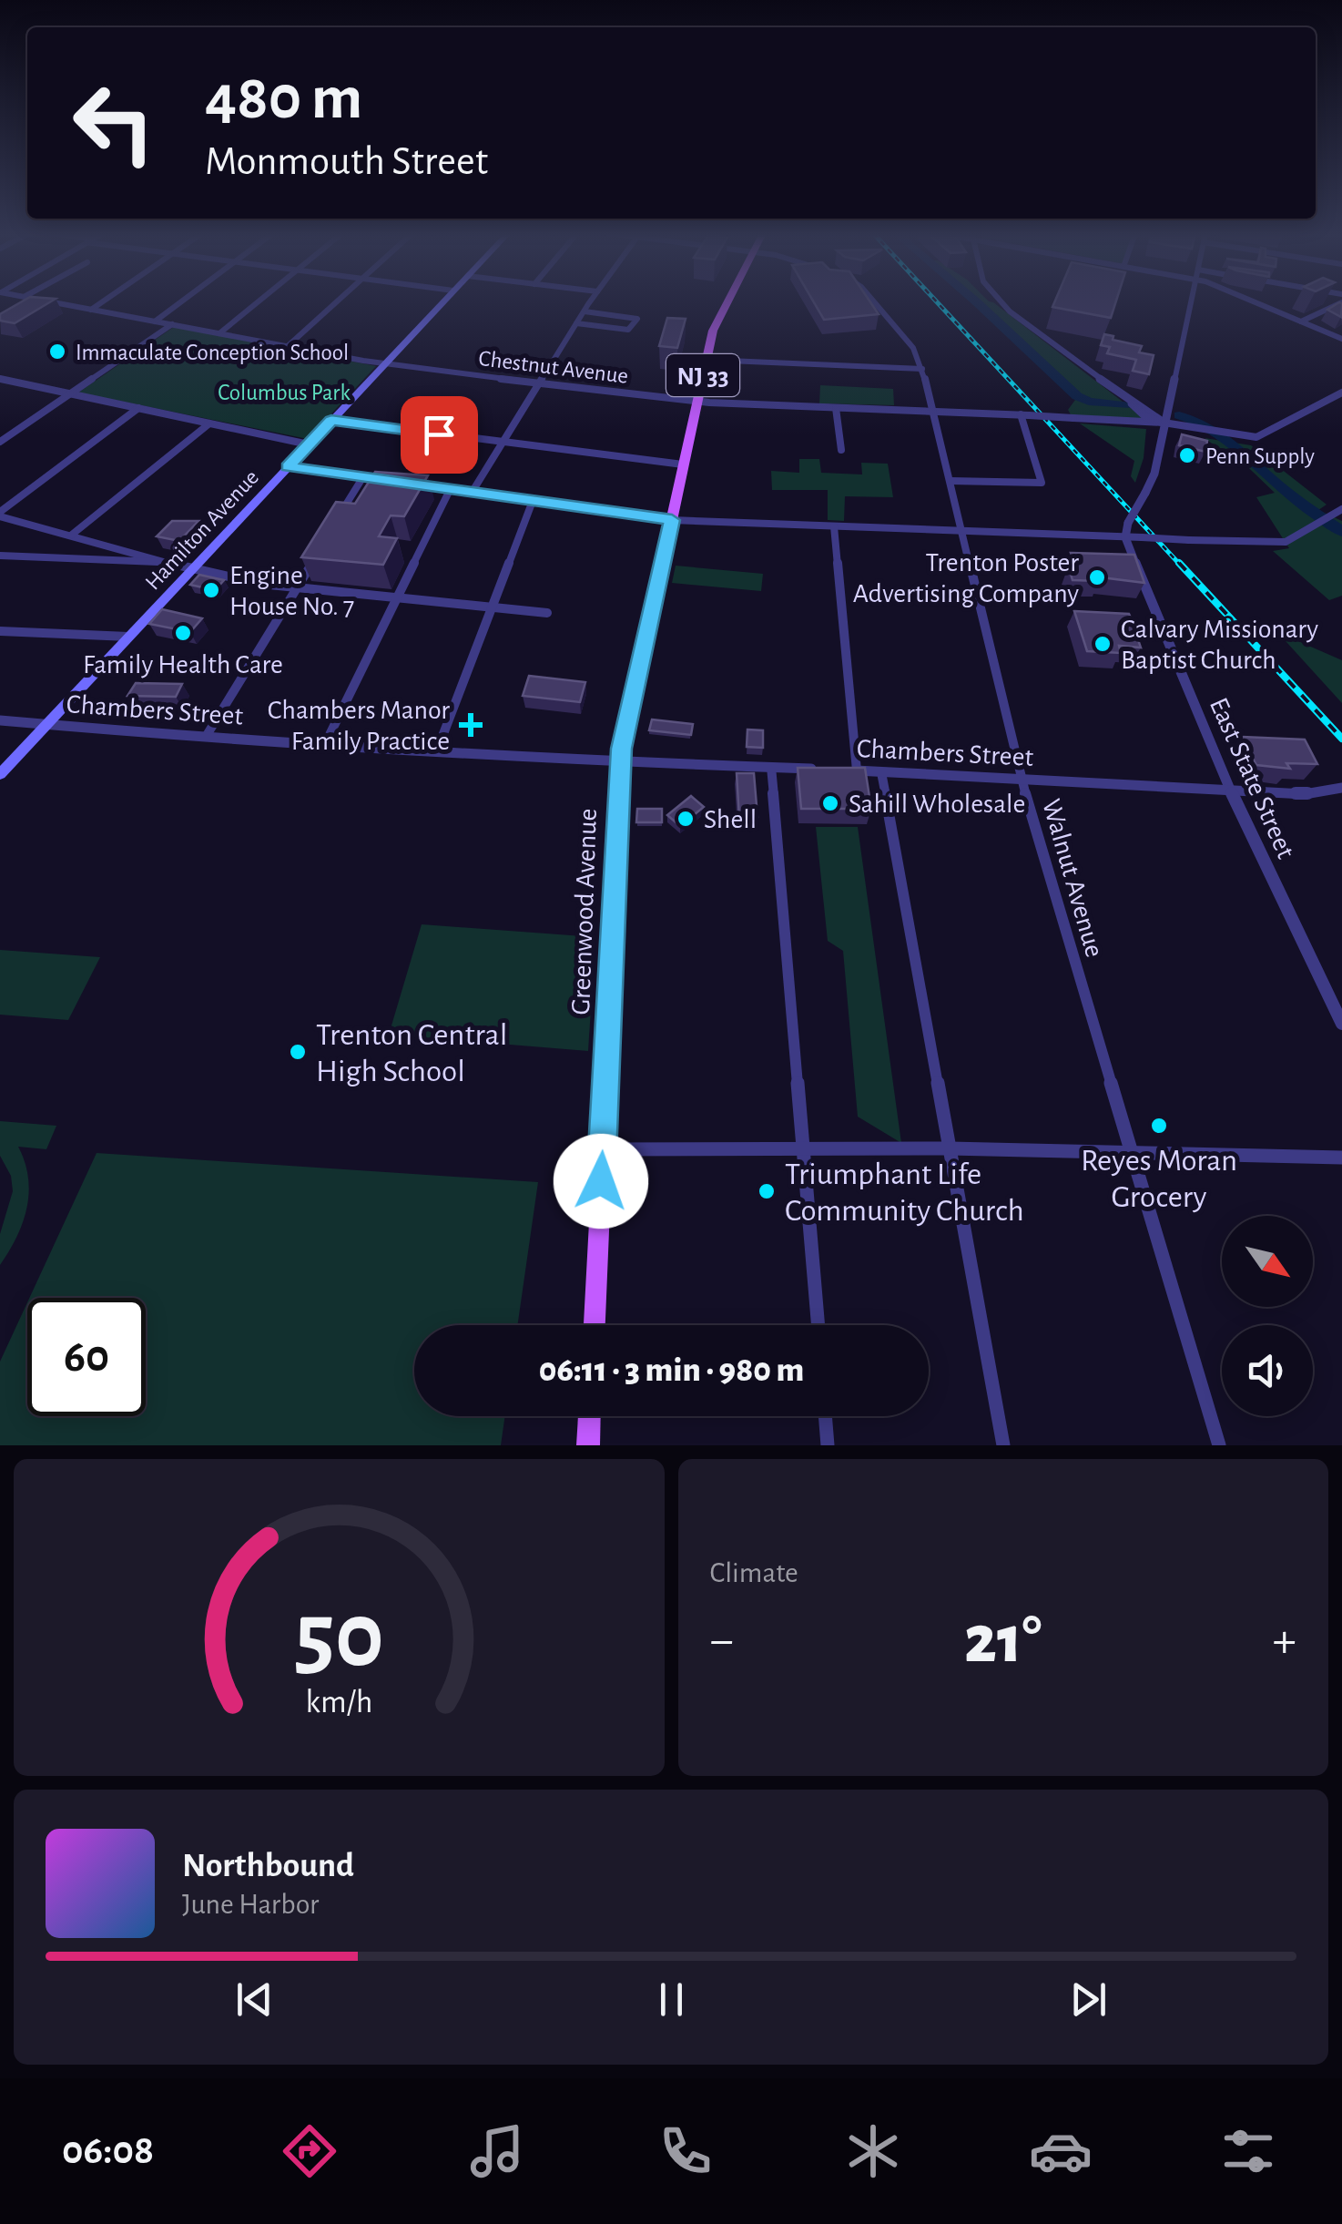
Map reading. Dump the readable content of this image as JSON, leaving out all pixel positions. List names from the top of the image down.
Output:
{
  "streets": {
    "main road": ["NJ 33", "Hamilton Avenue", "Greenwood Avenue"],
    "street": [
      "Chestnut Avenue",
      "Chambers Street",
      "East State Street",
      "Walnut Avenue"
    ]
  },
  "crossings": [
    ["Chestnut Avenue", "Hamilton Avenue"],
    ["Chestnut Avenue", "Walnut Avenue"],
    ["Chestnut Avenue", "Greenwood Avenue"],
    ["Hamilton Avenue", "Chambers Street"],
    ["Chambers Street", "East State Street"],
    ["Chambers Street", "Walnut Avenue"],
    ["Chambers Street", "Greenwood Avenue"]
  ],
  "parks": ["Columbus Park"],
  "places": {
    "other": [
      "Immaculate Conception School",
      "Penn Supply",
      "Trenton Poster Advertising Company",
      "Engine House No. 7",
      "Family Health Care",
      "Calvary Missionary Baptist Church",
      "Sahill Wholesale",
      "Shell",
      "Trenton Central High School",
      "Reyes Moran Grocery",
      "Triumphant Life Community Church"
    ],
    "health": ["Chambers Manor Family Practice"]
  },
  "north": "bottom right",
  "page": {
    "turn": ["480 m", "Monmouth Street"],
    "limit": "60",
    "trip": "06:11 · 3 min · 980 m",
    "tile": "Climate",
    "heat": ["−", "21°", "+"],
    "song": ["Northbound", "June Harbor"],
    "tabs": "06:08",
    "gauge": ["50", "km/h"]
  }
}
